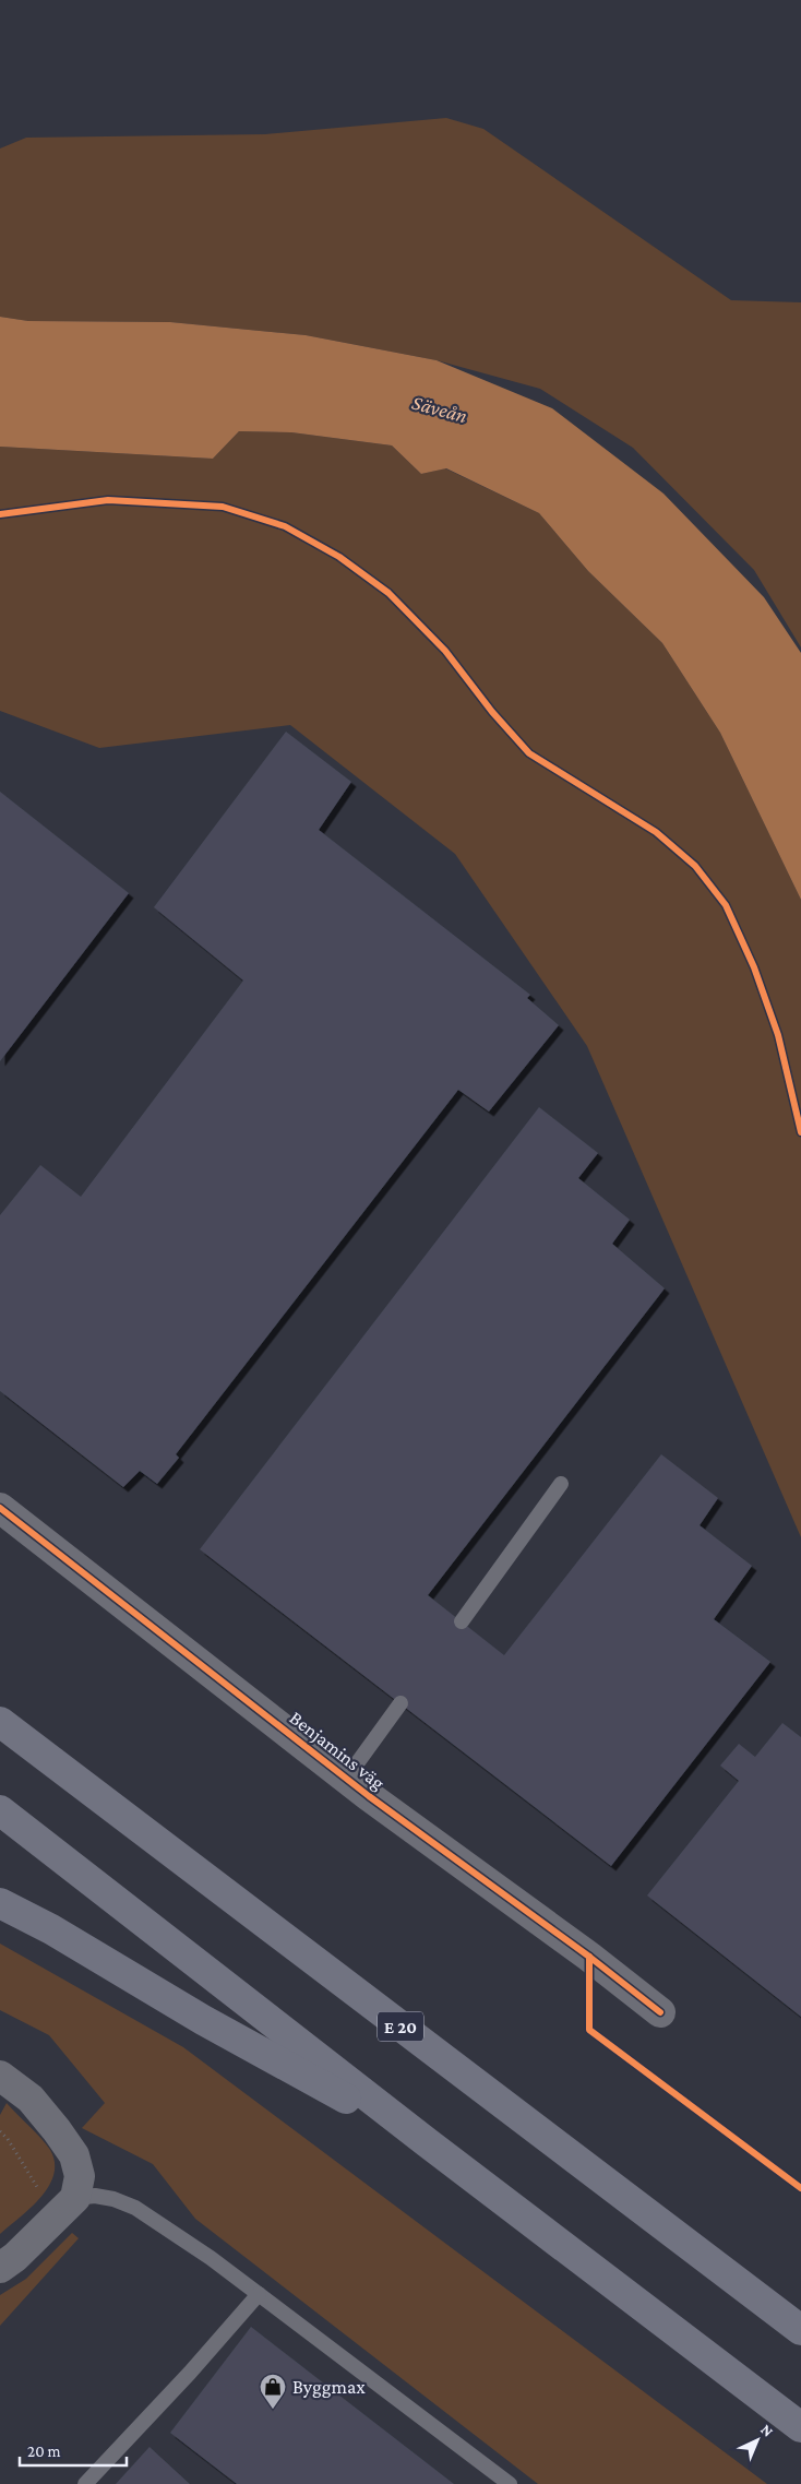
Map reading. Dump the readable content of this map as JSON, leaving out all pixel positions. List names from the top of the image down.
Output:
{
  "streets": {
    "highway": ["E 20"],
    "street": ["Benjamins väg"]
  },
  "water": ["Säveån"],
  "places": {
    "shop": ["Byggmax"]
  },
  "scale_bar": "20 m",
  "north": "top right"
}
